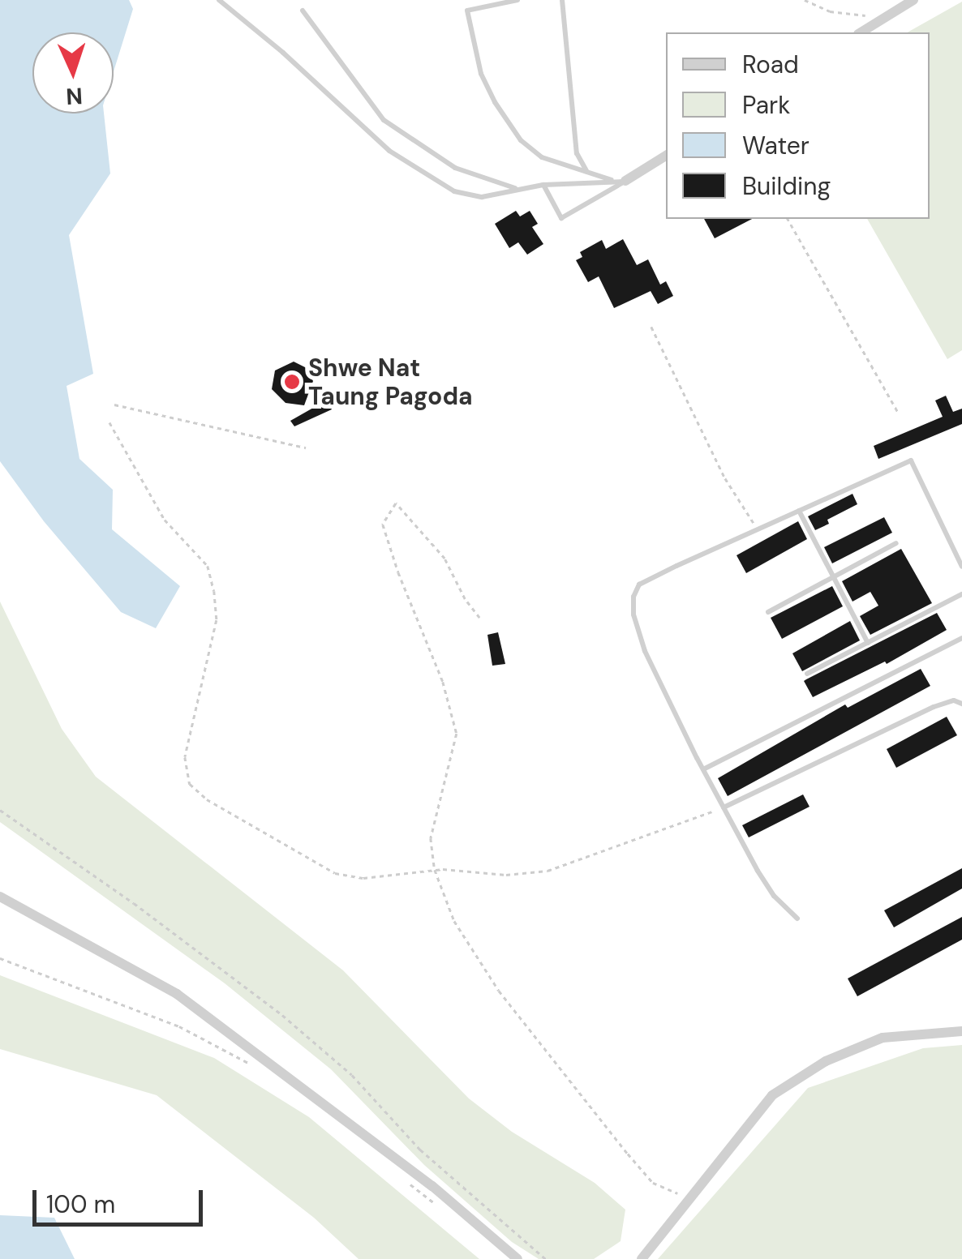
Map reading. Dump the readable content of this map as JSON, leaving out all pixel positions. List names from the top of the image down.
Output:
{
  "places": ["Shwe Nat Taung Pagoda"],
  "legend": [
    "Road",
    "Park",
    "Water",
    "Building"
  ],
  "scale_bar": "100 m",
  "north": "bottom"
}
